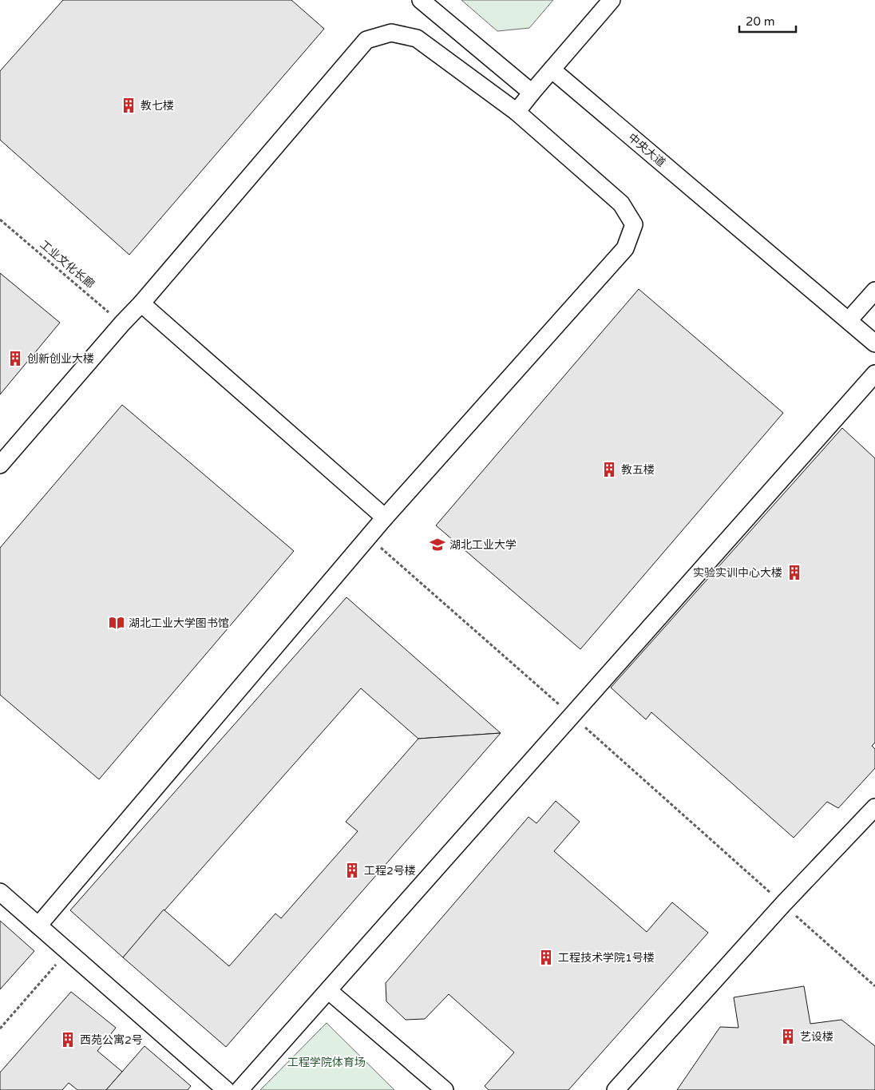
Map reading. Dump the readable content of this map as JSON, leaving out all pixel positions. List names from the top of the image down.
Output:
{
  "streets": {
    "street": ["中央大道"],
    "path": ["工业文化长廊"]
  },
  "parks": ["工程学院体育场"],
  "places": {
    "building": [
      "教七楼",
      "创新创业大楼",
      "教五楼",
      "实验实训中心大楼",
      "工程2号楼",
      "工程技术学院1号楼",
      "艺设楼",
      "西苑公寓2号"
    ],
    "school or university": ["湖北工业大学"],
    "library": ["湖北工业大学图书馆"]
  },
  "scale_bar": "20 m"
}
